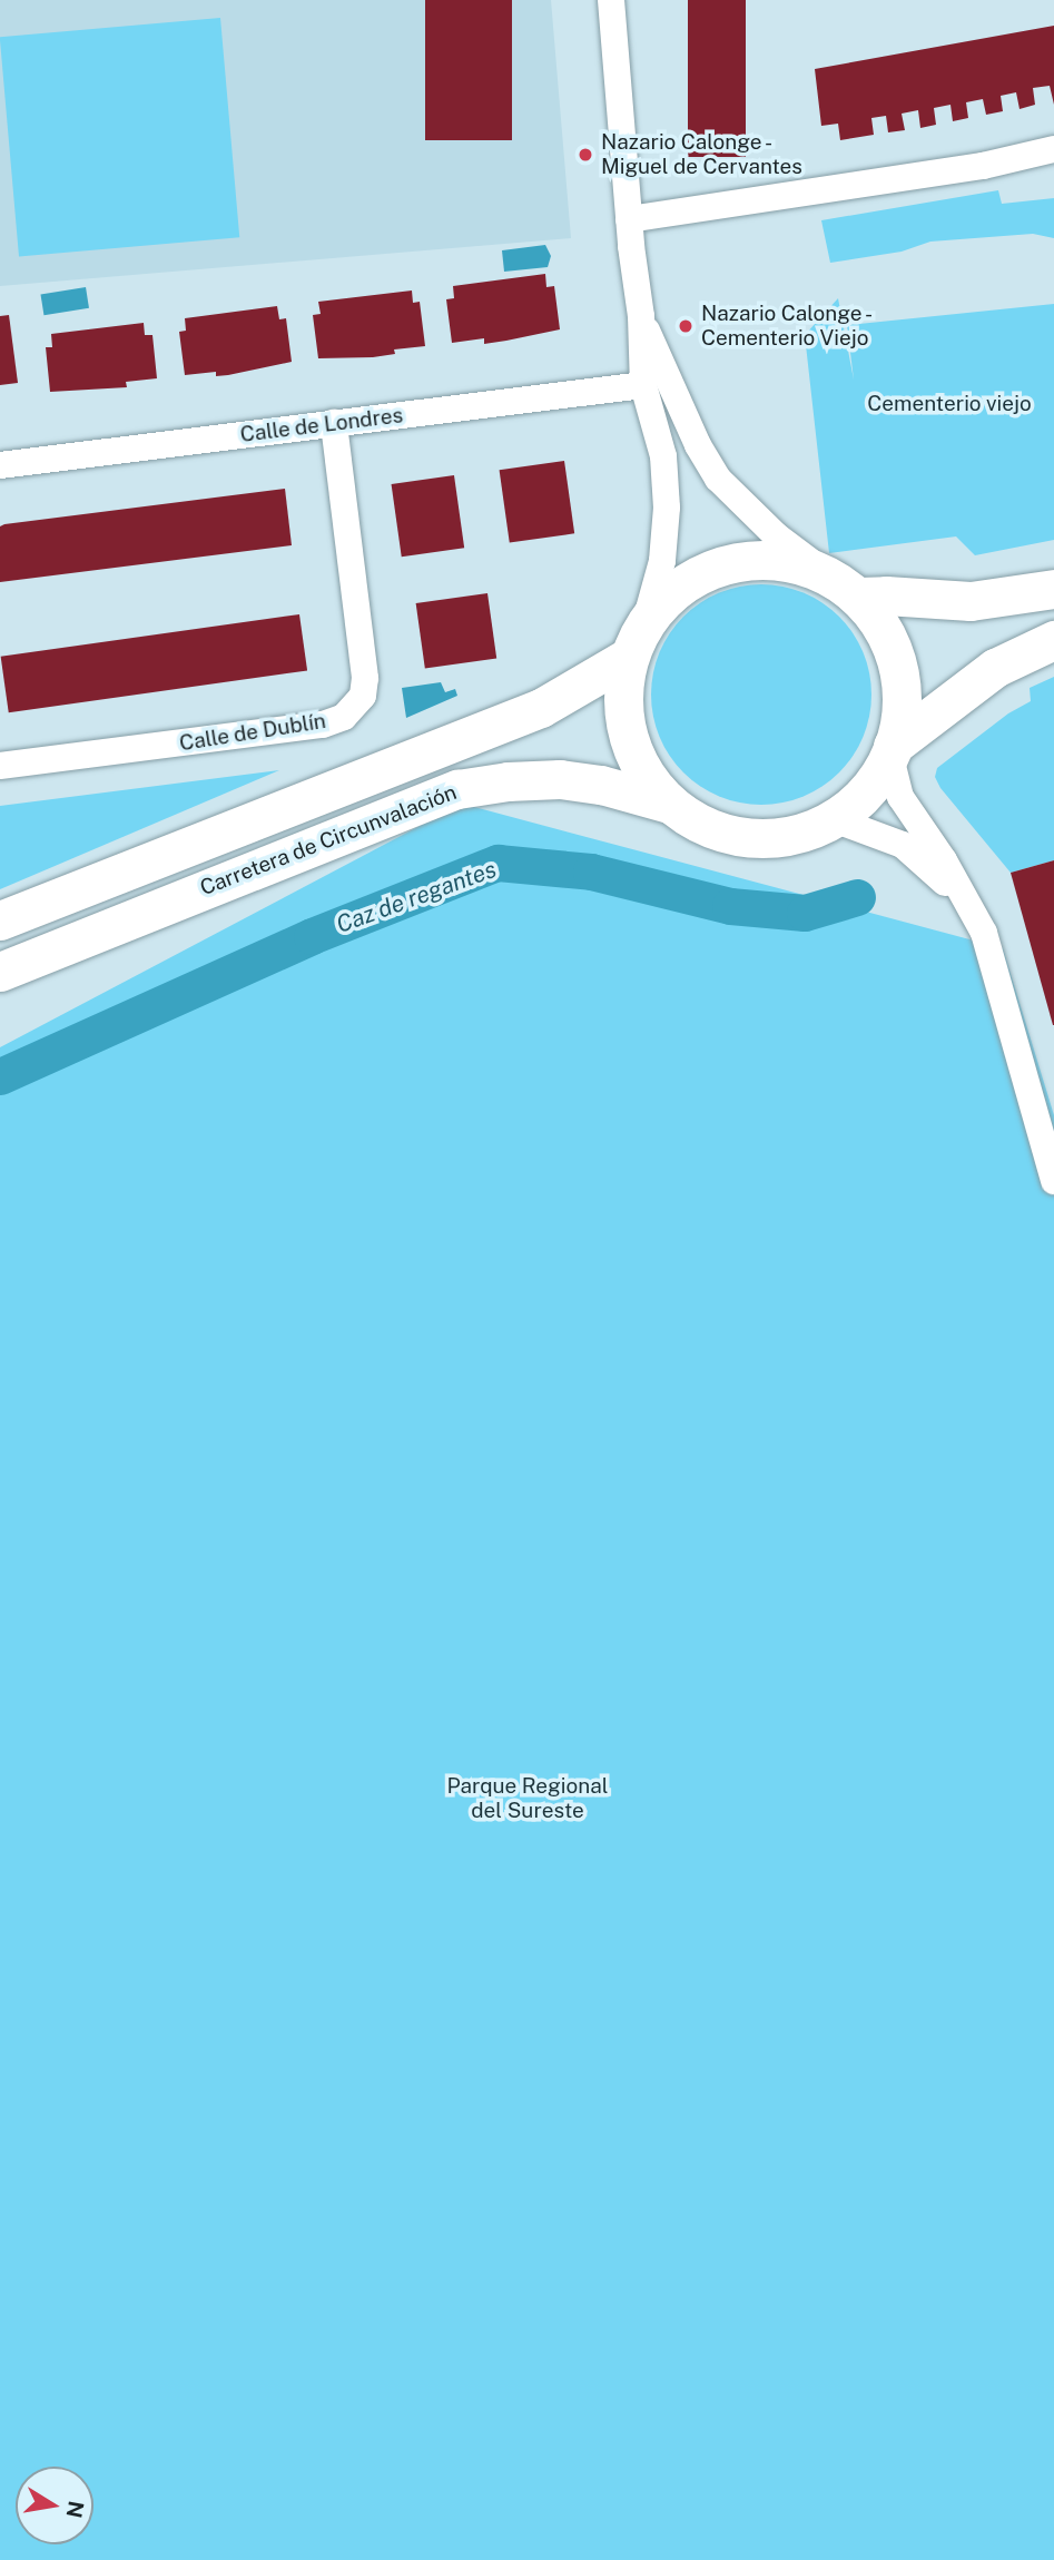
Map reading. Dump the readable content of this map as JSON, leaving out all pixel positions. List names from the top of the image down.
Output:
{
  "streets": {
    "main road": ["Carretera de Circunvalación"],
    "street": ["Calle de Londres", "Calle de Dublín"]
  },
  "crossings": [
    ["Calle de Londres", "Calle de Dublín"]
  ],
  "water": ["Caz de regantes"],
  "parks": ["Cementerio viejo", "Parque Regional del Sureste"],
  "places": ["Nazario Calonge - Miguel de Cervantes", "Nazario Calonge - Cementerio Viejo"],
  "north": "right"
}
